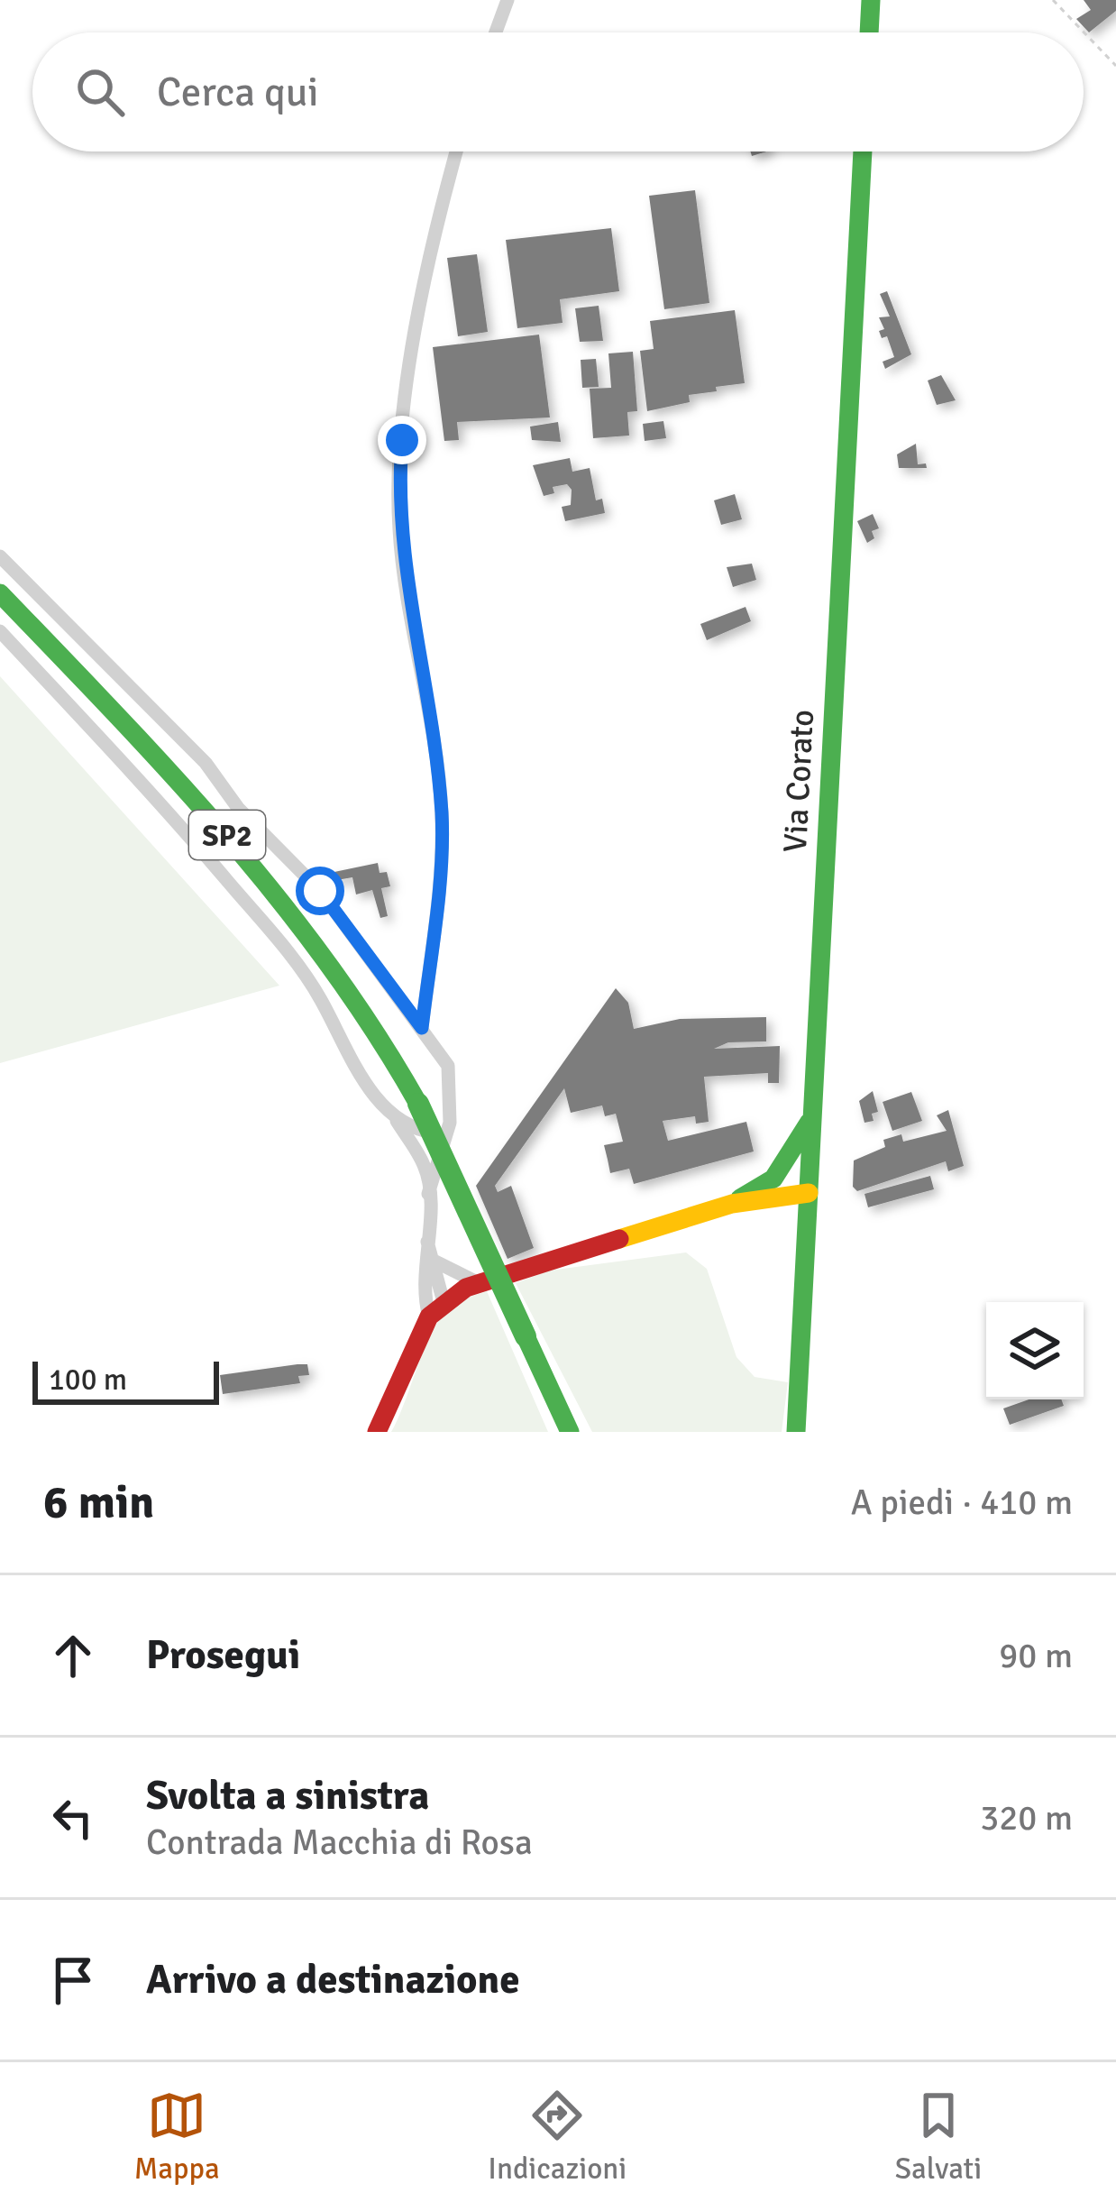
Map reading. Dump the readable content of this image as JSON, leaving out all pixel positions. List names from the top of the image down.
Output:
{
  "streets": {
    "main road": ["Via Corato", "SP2"]
  },
  "scale_bar": "100 m",
  "page": {
    "search": "Cerca qui",
    "scale": "100 m",
    "heading": ["6 min", "A piedi · 410 m"],
    "list": [
      ["Prosegui", "90 m"],
      ["Svolta a sinistra", "Contrada Macchia di Rosa", "320 m"],
      "Arrivo a destinazione"
    ],
    "nav": ["Mappa", "Indicazioni", "Salvati"]
  }
}
